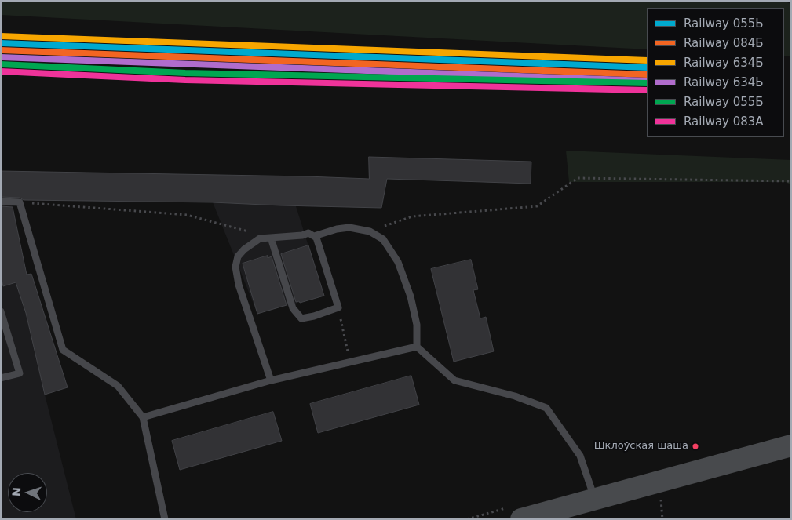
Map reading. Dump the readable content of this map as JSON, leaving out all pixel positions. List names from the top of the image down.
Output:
{
  "places": ["Шклоўская шаша"],
  "lines": [
    "rail line 634Б",
    "rail line 055Ь",
    "rail line 084Б",
    "rail line 634Ь",
    "rail line 055Б",
    "rail line 083А"
  ],
  "legend": [
    "Railway 055Ь",
    "Railway 084Б",
    "Railway 634Б",
    "Railway 634Ь",
    "Railway 055Б",
    "Railway 083А"
  ],
  "north": "left"
}
